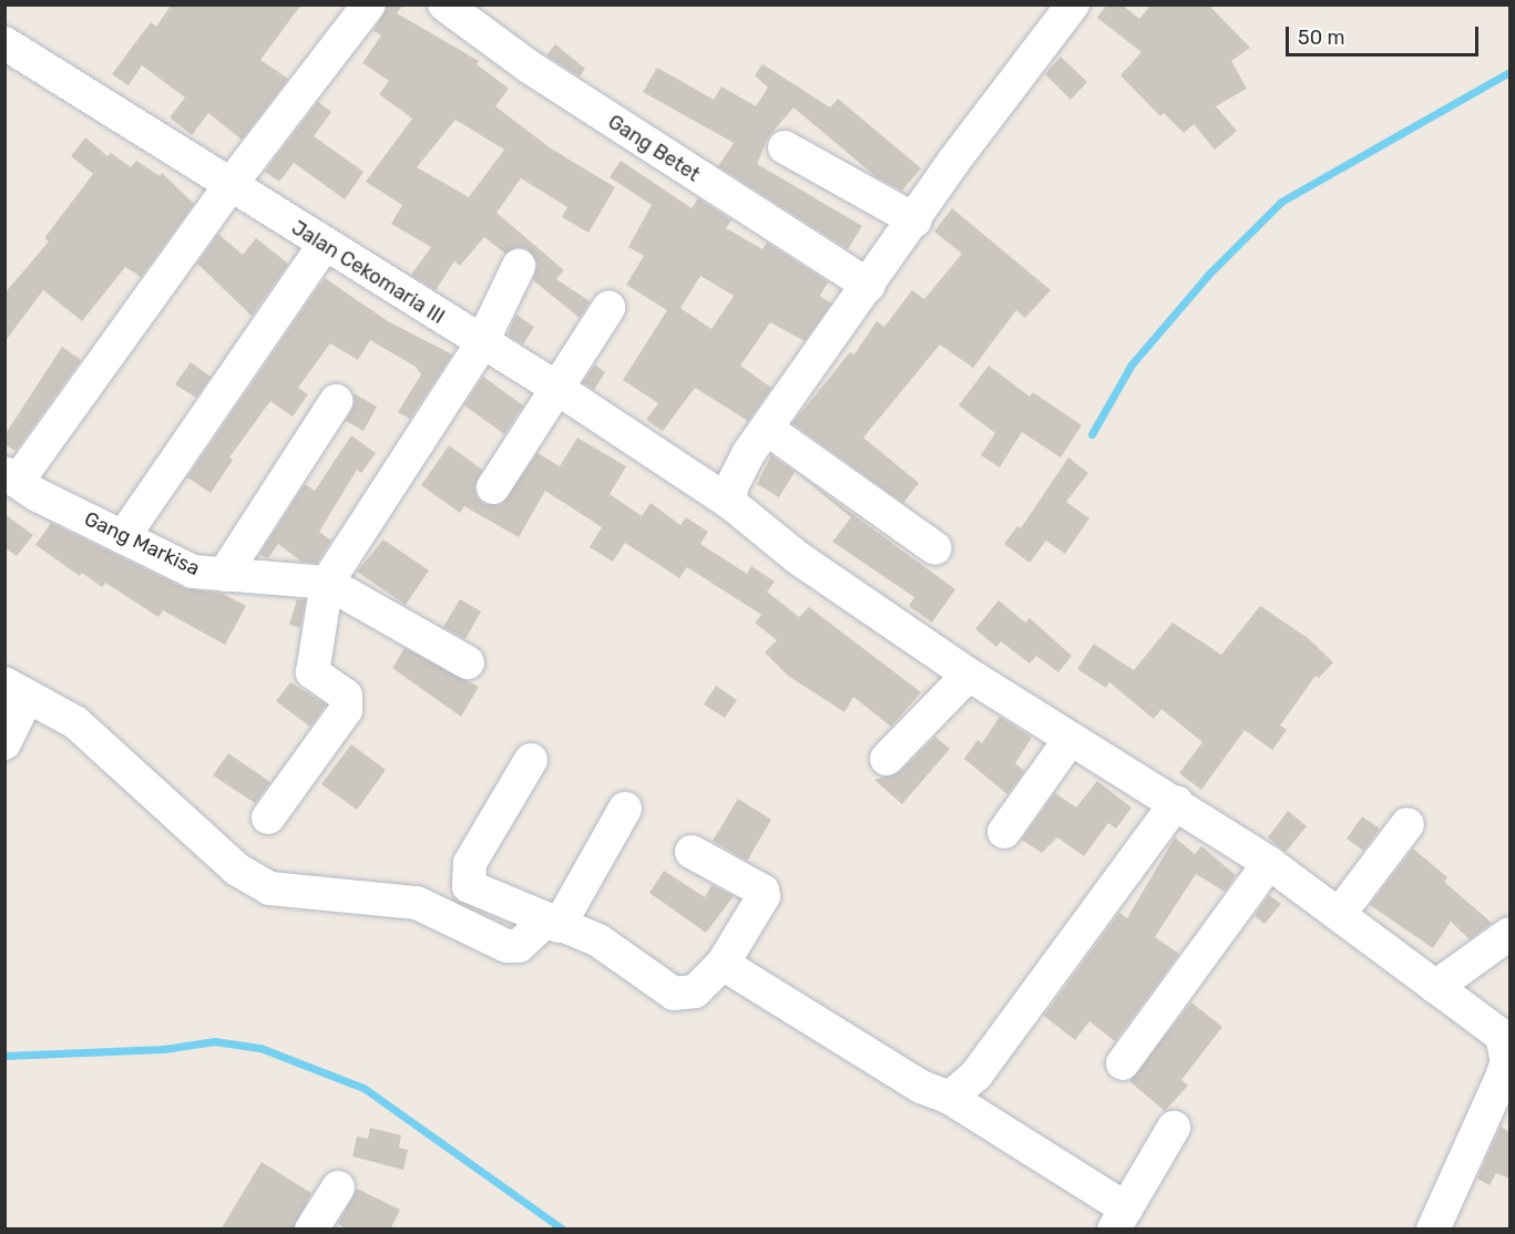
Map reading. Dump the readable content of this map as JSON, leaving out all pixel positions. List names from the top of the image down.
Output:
{
  "streets": {
    "street": ["Gang Betet", "Jalan Cekomaria III", "Gang Markisa"]
  },
  "scale_bar": "50 m"
}
